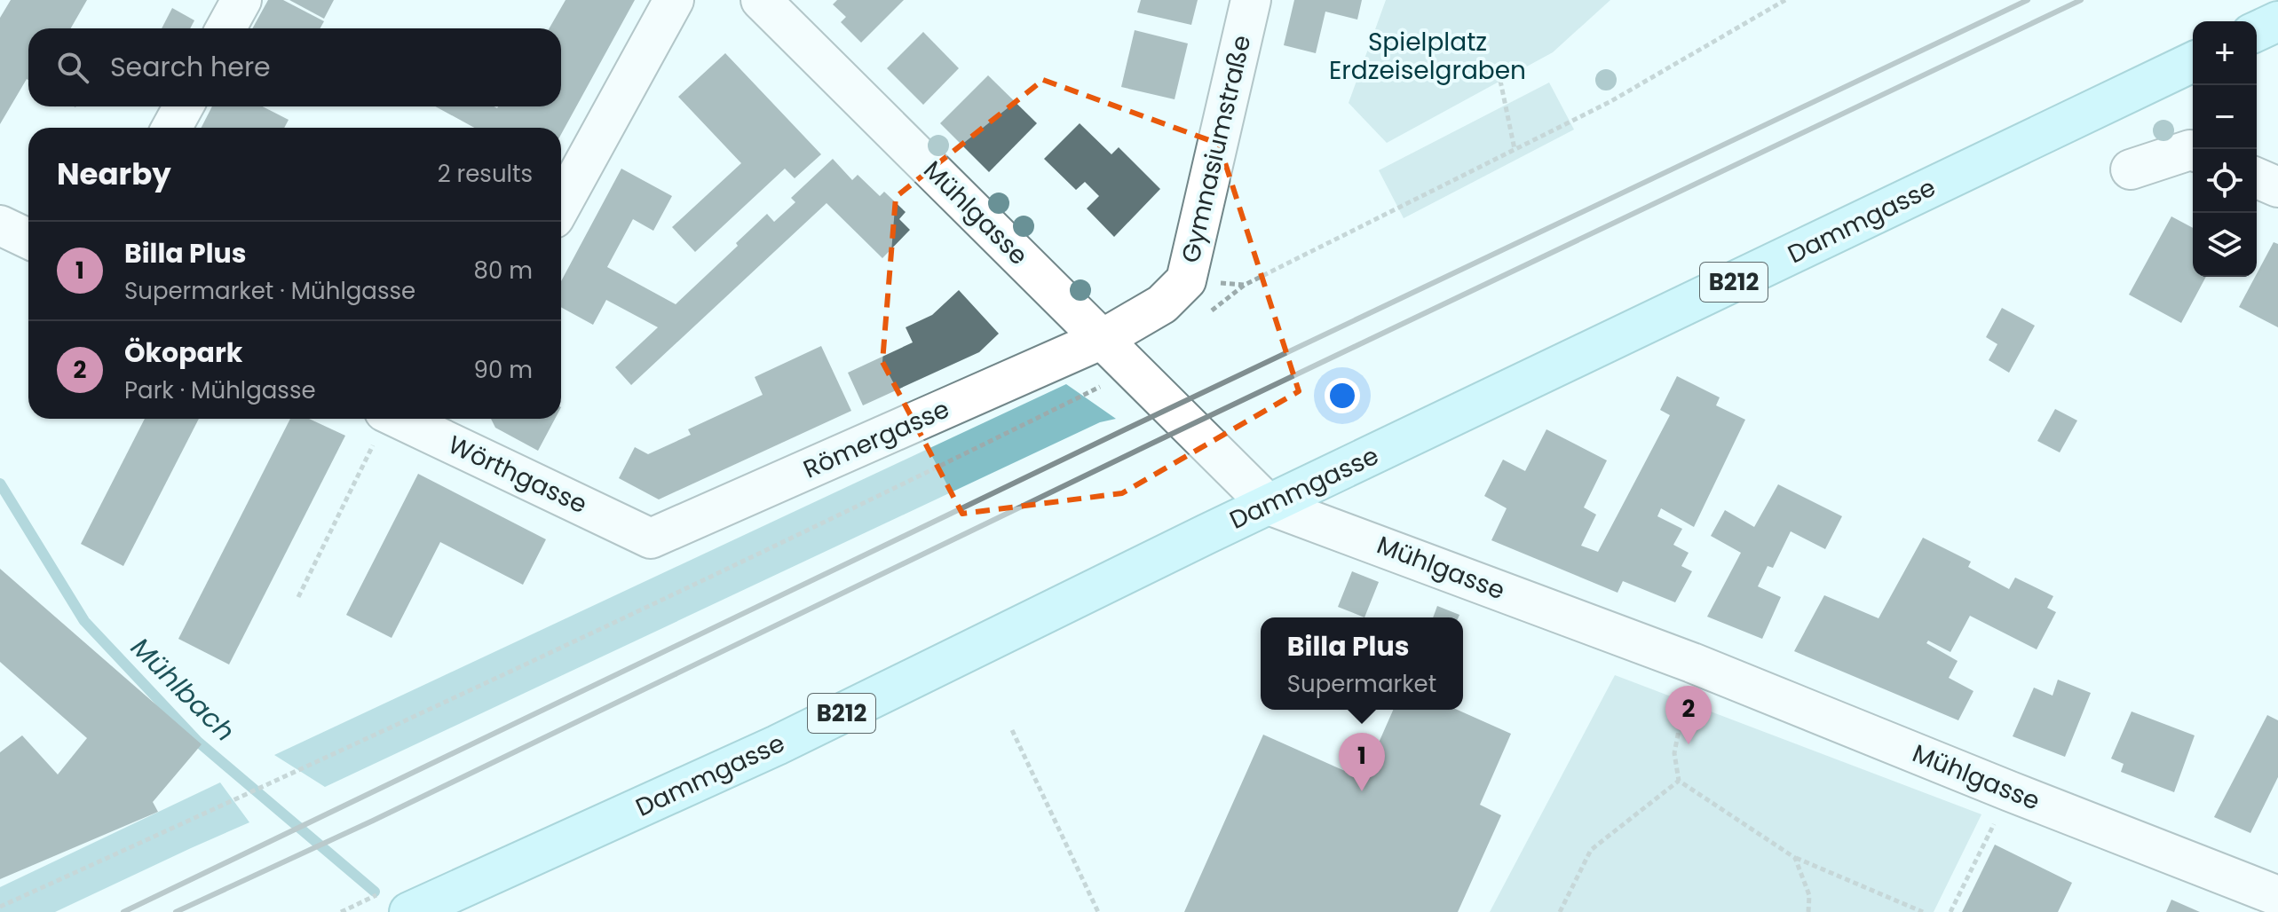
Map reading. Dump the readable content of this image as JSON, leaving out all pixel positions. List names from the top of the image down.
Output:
{
  "streets": {
    "main road": ["Dammgasse", "B212"],
    "street": [
      "Gymnasiumstraße",
      "Mühlgasse",
      "Römergasse",
      "Wörthgasse"
    ]
  },
  "crossings": [
    ["Gymnasiumstraße", "Mühlgasse"],
    ["Gymnasiumstraße", "Römergasse"],
    ["Mühlgasse", "Dammgasse"],
    ["Mühlgasse", "Römergasse"],
    ["Römergasse", "Wörthgasse"]
  ],
  "water": ["Mühlbach"],
  "parks": ["Spielplatz Erdzeiselgraben"],
  "page": {
    "map_buttons": ["+", "−"],
    "search": "Search here",
    "heading": ["Nearby", "2 results"],
    "list": [
      {
        "mark": "1",
        "name": "Billa Plus",
        "note": "Supermarket · Mühlgasse",
        "value": "80 m"
      },
      {
        "mark": "2",
        "name": "Ökopark",
        "note": "Park · Mühlgasse",
        "value": "90 m"
      }
    ],
    "popup": ["Billa Plus", "Supermarket"],
    "pins": ["2", "1"]
  }
}
